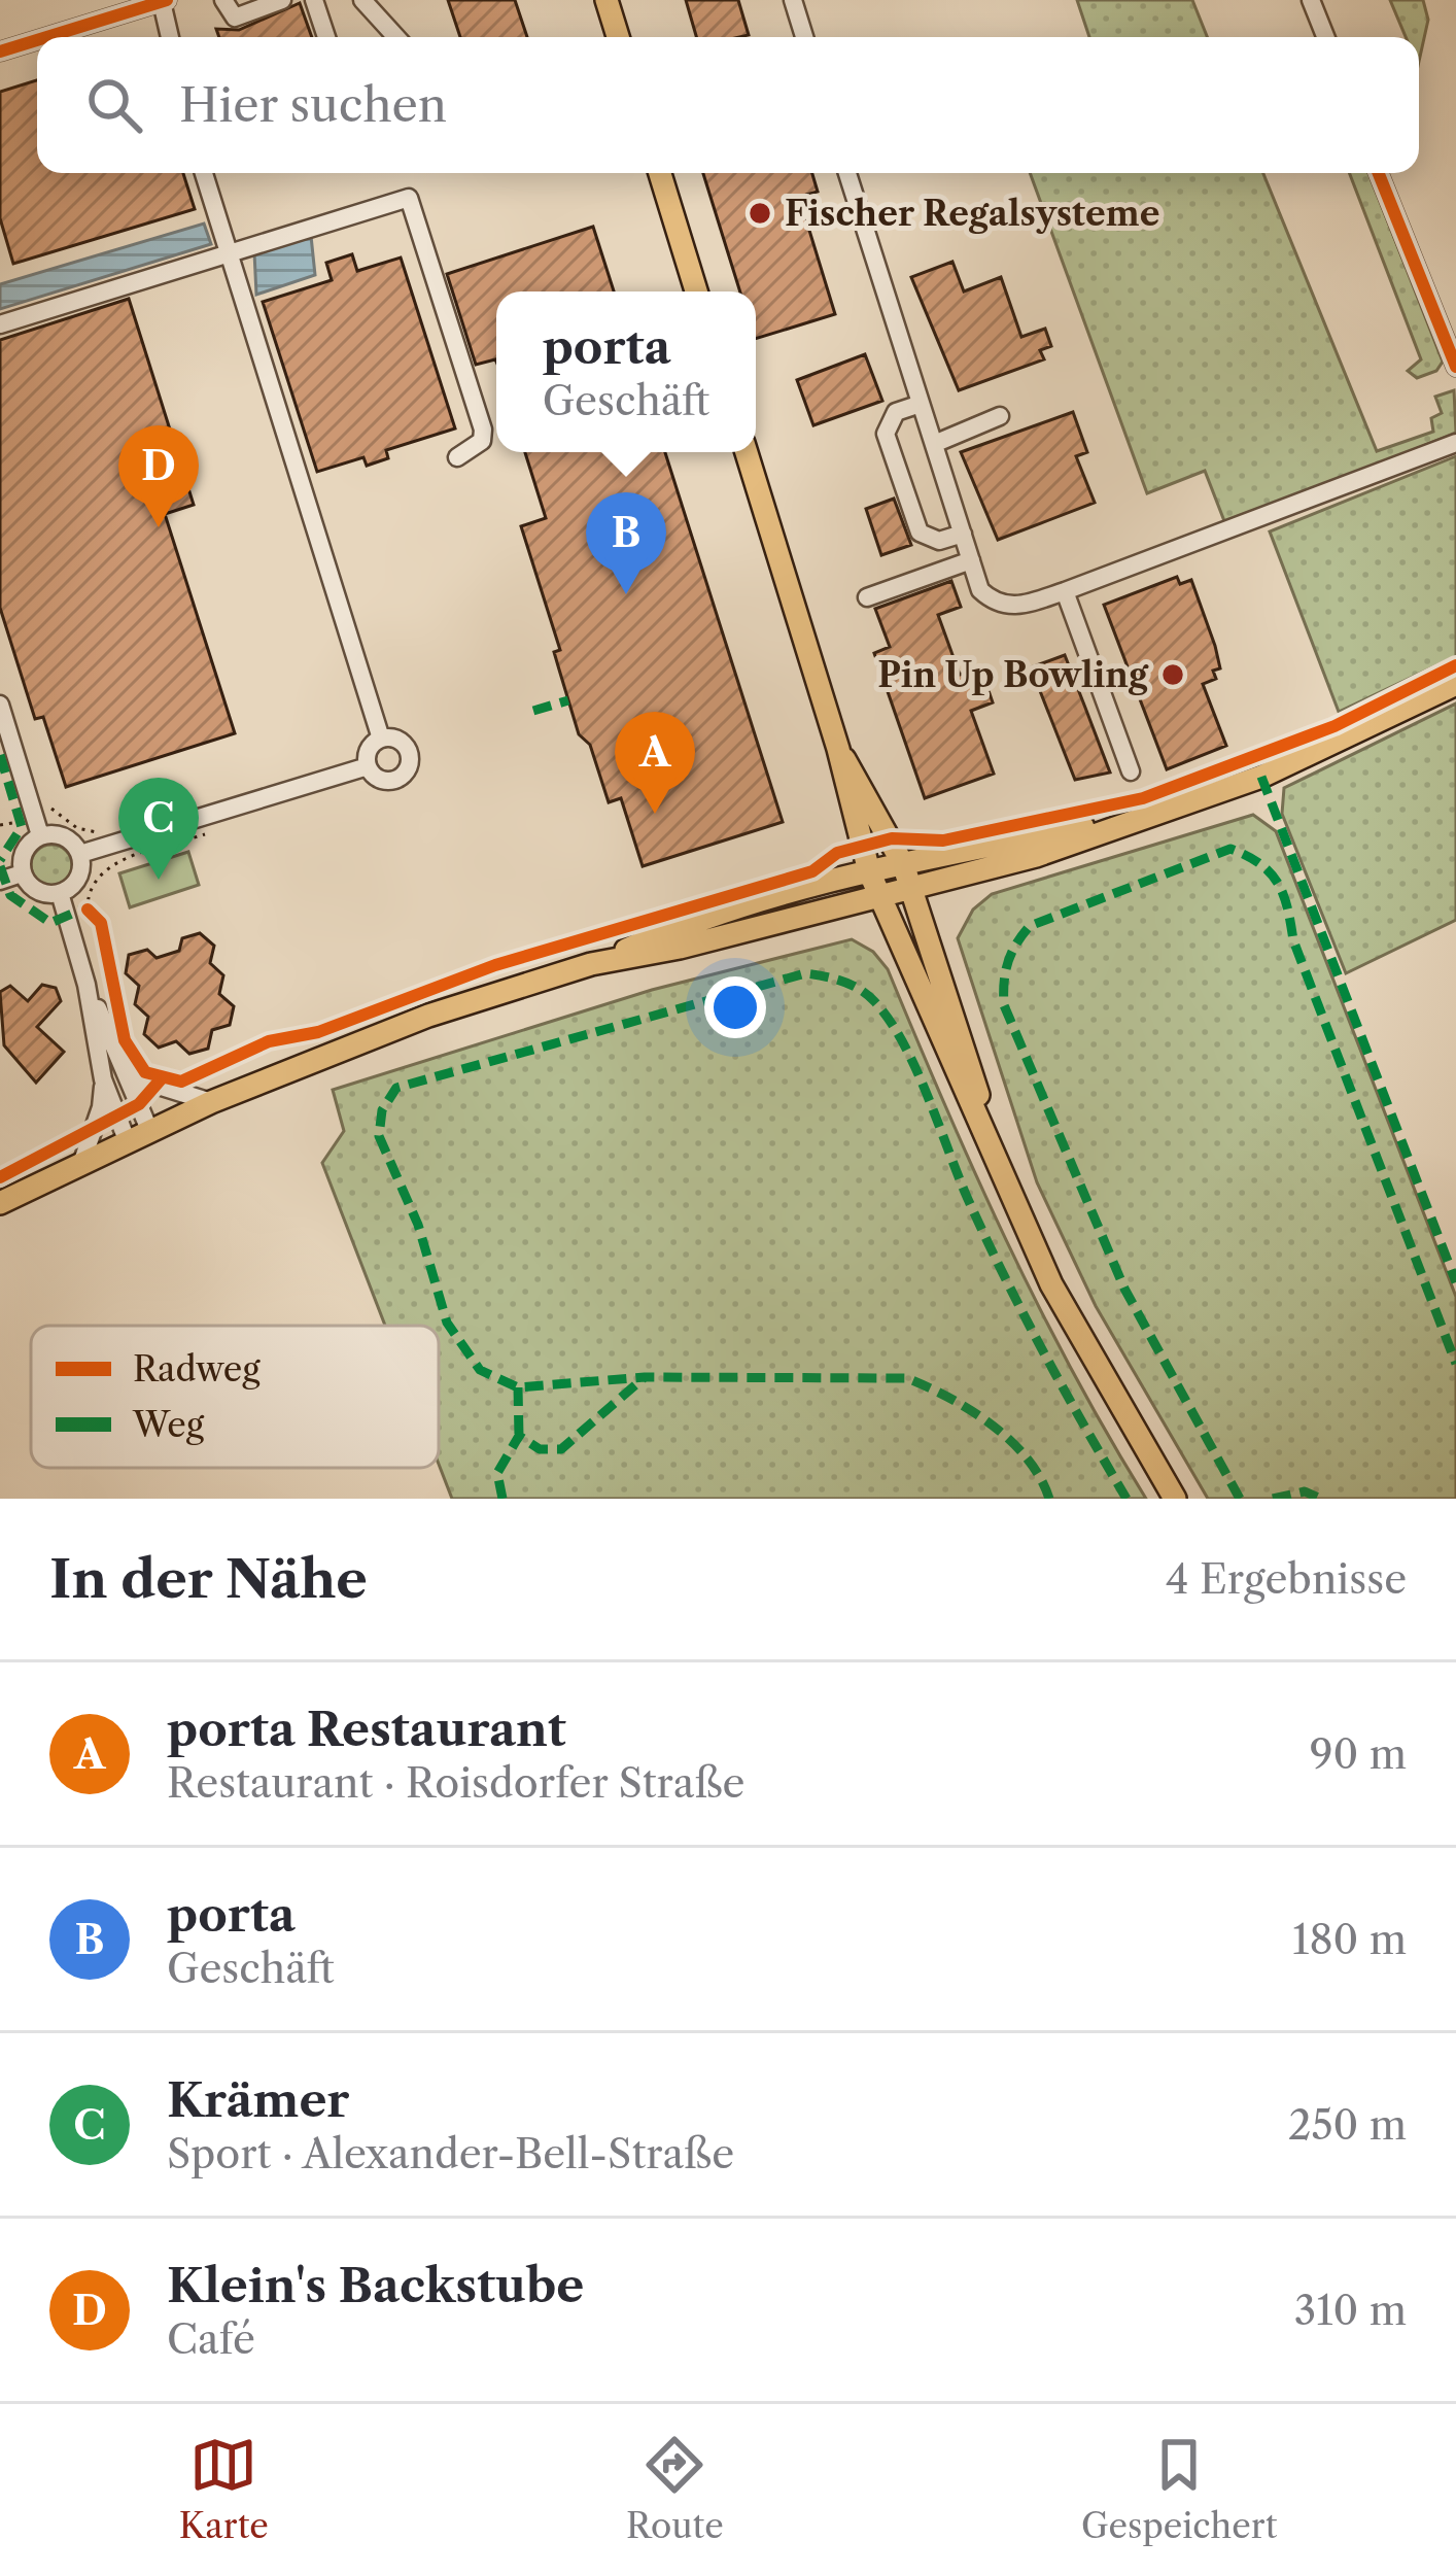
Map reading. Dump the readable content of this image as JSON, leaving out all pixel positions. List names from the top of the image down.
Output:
{
  "places": ["Fischer Regalsysteme", "Pin Up Bowling"],
  "legend": ["Radweg", "Weg"],
  "page": {
    "search": "Hier suchen",
    "popup": ["porta", "Geschäft"],
    "pins": [
      "D",
      "B",
      "A",
      "C"
    ],
    "heading": ["In der Nähe", "4 Ergebnisse"],
    "list": [
      {
        "mark": "A",
        "name": "porta Restaurant",
        "note": "Restaurant · Roisdorfer Straße",
        "value": "90 m"
      },
      {
        "mark": "B",
        "name": "porta",
        "note": "Geschäft",
        "value": "180 m"
      },
      {
        "mark": "C",
        "name": "Krämer",
        "note": "Sport · Alexander-Bell-Straße",
        "value": "250 m"
      },
      {
        "mark": "D",
        "name": "Klein's Backstube",
        "note": "Café",
        "value": "310 m"
      }
    ],
    "nav": ["Karte", "Route", "Gespeichert"]
  }
}
